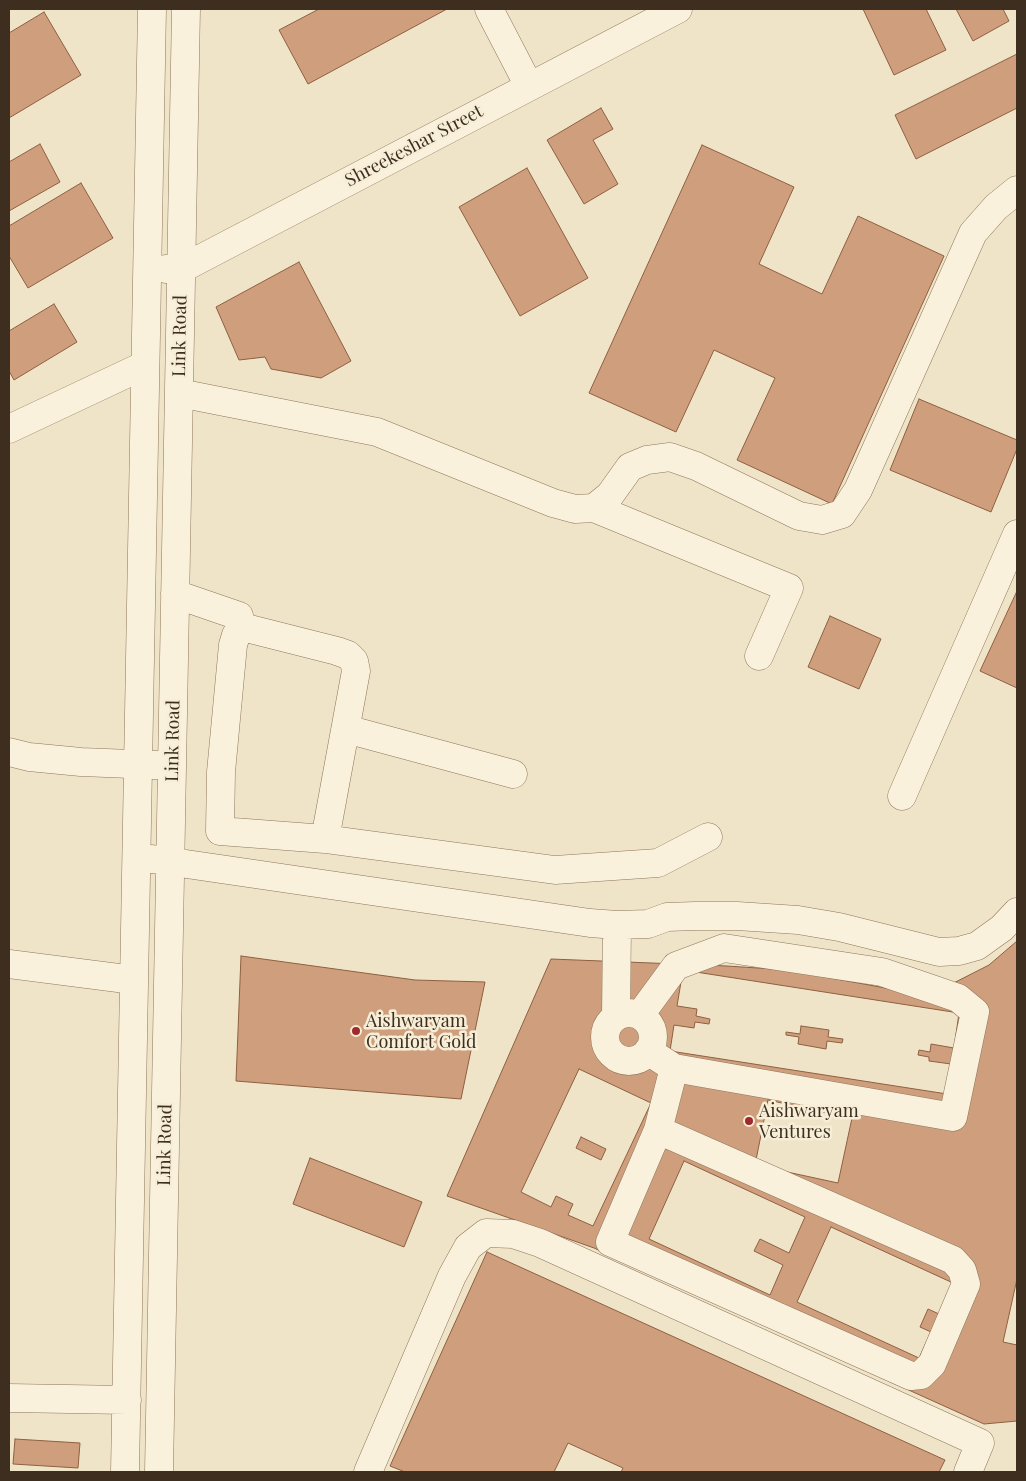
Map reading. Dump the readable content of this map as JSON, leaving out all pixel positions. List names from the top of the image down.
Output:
{
  "streets": {
    "street": ["Shreekeshar Street", "Link Road"]
  },
  "crossings": [
    ["Shreekeshar Street", "Link Road"]
  ],
  "places": ["Aishwaryam Comfort Gold", "Aishwaryam Ventures"]
}
